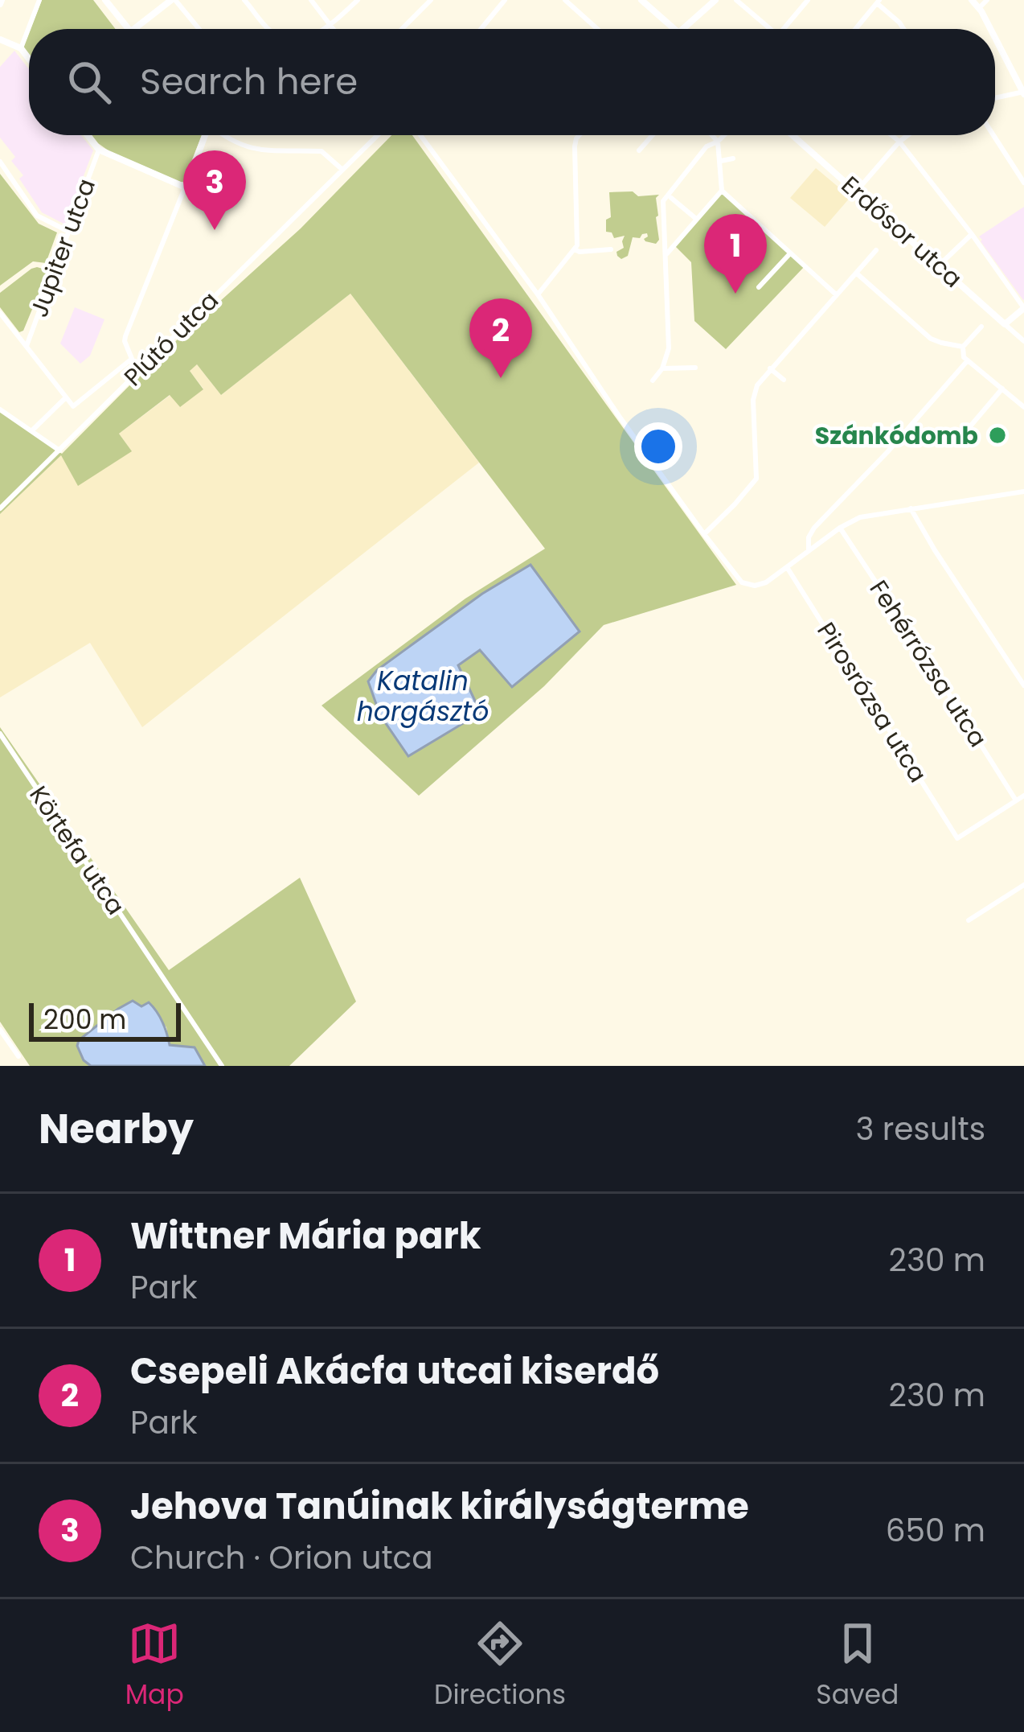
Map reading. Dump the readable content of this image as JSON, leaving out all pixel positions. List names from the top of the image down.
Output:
{
  "streets": {
    "street": [
      "Erdősor utca",
      "Jupiter utca",
      "Plútó utca",
      "Fehérrózsa utca",
      "Pirosrózsa utca",
      "Körtefa utca"
    ]
  },
  "crossings": [
    ["Fehérrózsa utca", "Pirosrózsa utca"]
  ],
  "water": ["Katalin horgásztó"],
  "places": ["Szánkódomb"],
  "scale_bar": "200 m",
  "page": {
    "search": "Search here",
    "pins": ["3", "1", "2"],
    "scale": "200 m",
    "heading": ["Nearby", "3 results"],
    "list": [
      {
        "mark": "1",
        "name": "Wittner Mária park",
        "note": "Park",
        "value": "230 m"
      },
      {
        "mark": "2",
        "name": "Csepeli Akácfa utcai kiserdő",
        "note": "Park",
        "value": "230 m"
      },
      {
        "mark": "3",
        "name": "Jehova Tanúinak királyságterme",
        "note": "Church · Orion utca",
        "value": "650 m"
      }
    ],
    "nav": ["Map", "Directions", "Saved"]
  }
}
